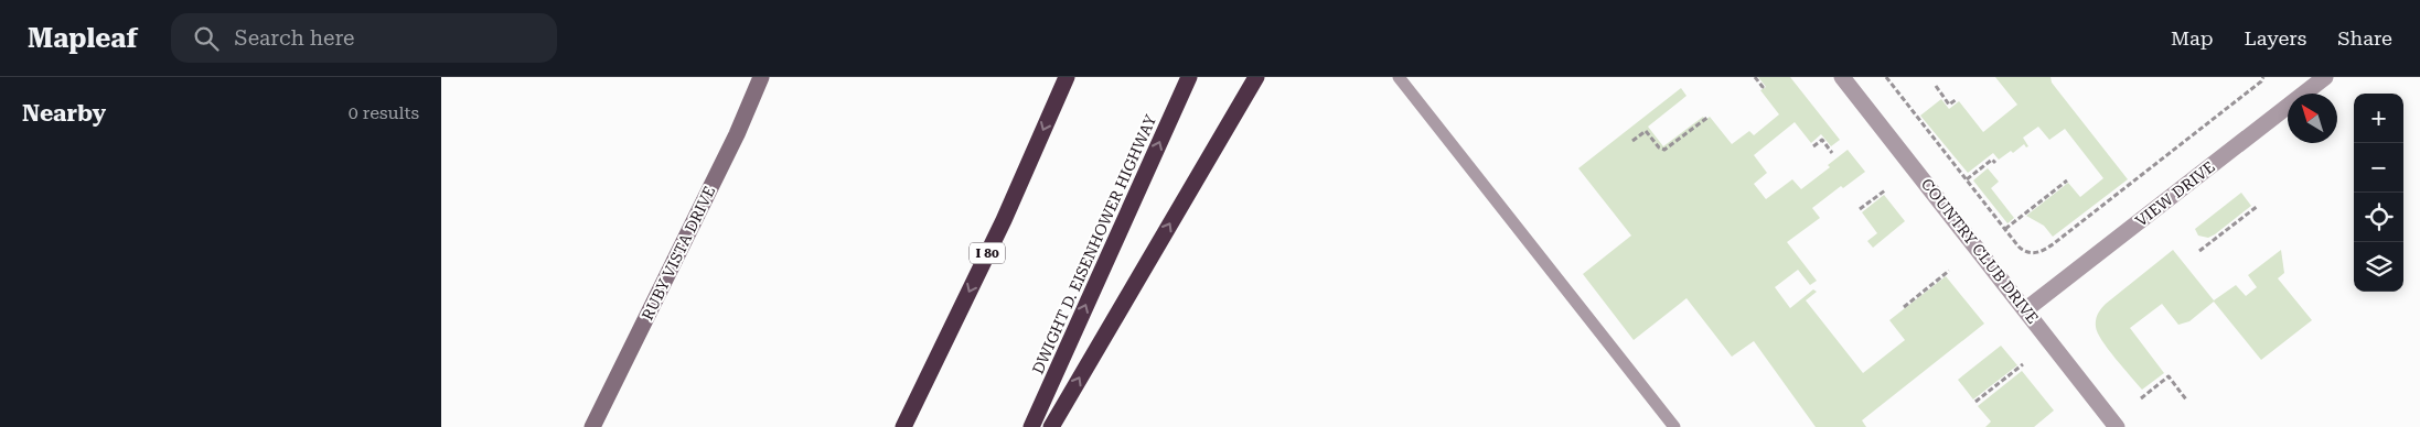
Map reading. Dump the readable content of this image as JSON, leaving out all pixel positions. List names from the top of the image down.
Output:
{
  "streets": {
    "highway": ["DWIGHT D. EISENHOWER HIGHWAY", "I 80"],
    "street": ["VIEW DRIVE", "COUNTRY CLUB DRIVE", "RUBY VISTA DRIVE"]
  },
  "crossings": [
    ["VIEW DRIVE", "COUNTRY CLUB DRIVE"]
  ],
  "north": "top left",
  "page": {
    "header": "Mapleaf",
    "search": "Search here",
    "nav": ["Map", "Layers", "Share"],
    "heading": ["Nearby", "0 results"],
    "map_buttons": ["+", "−"]
  }
}
